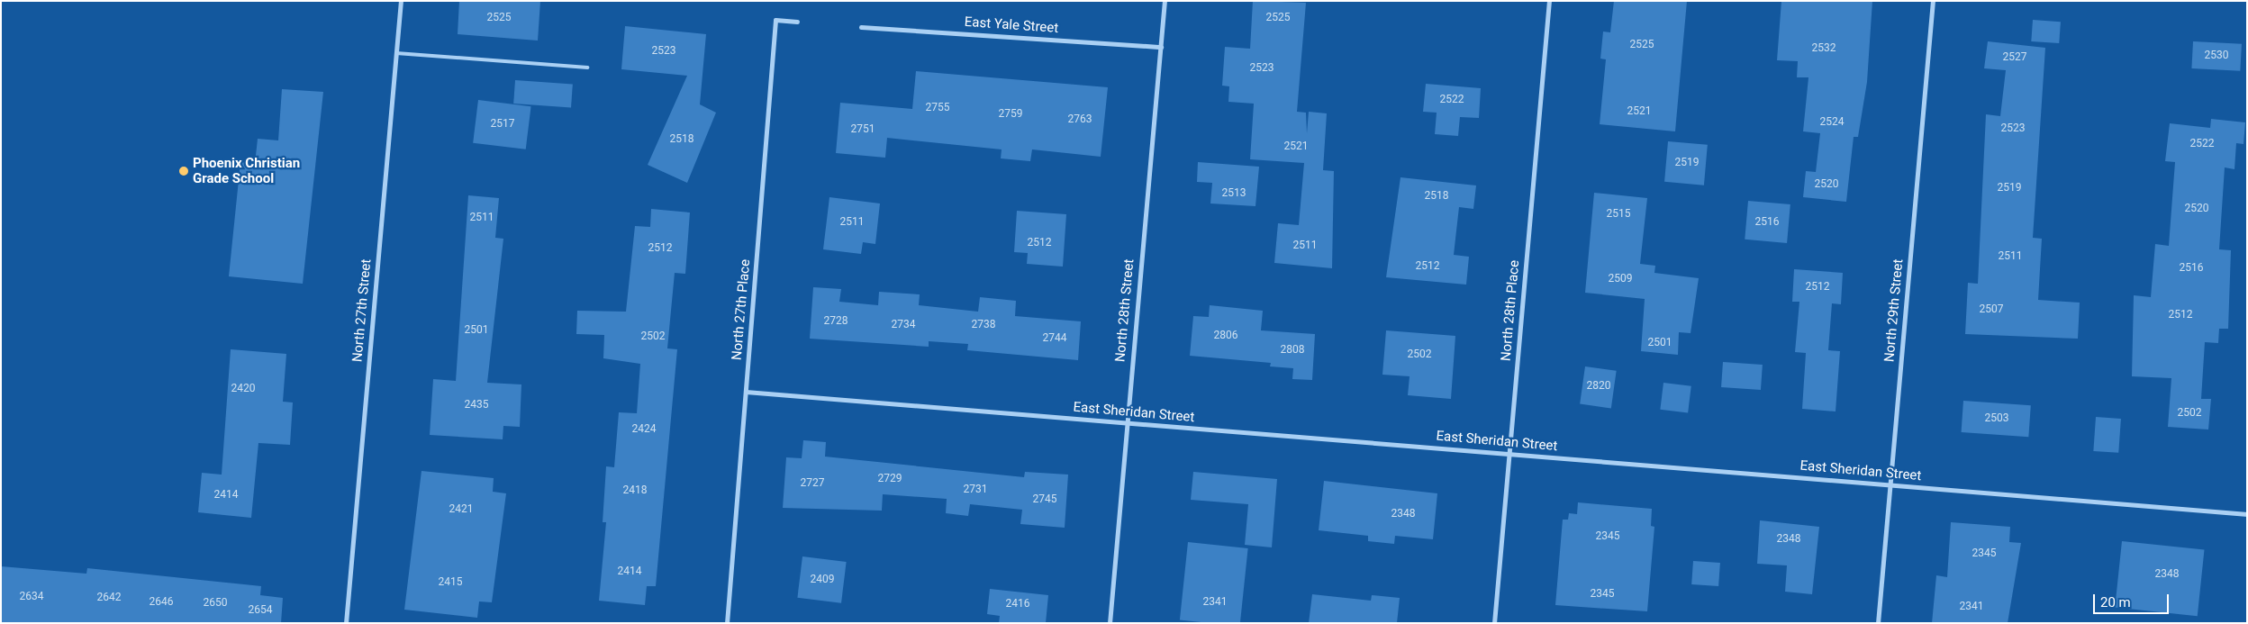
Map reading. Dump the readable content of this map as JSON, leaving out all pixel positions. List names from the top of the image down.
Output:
{
  "streets": {
    "street": [
      "East Yale Street",
      "North 27th Place",
      "North 27th Street",
      "North 28th Street",
      "North 28th Place",
      "North 29th Street",
      "East Sheridan Street"
    ]
  },
  "crossings": [
    ["East Yale Street", "North 28th Street"],
    ["North 27th Place", "East Sheridan Street"],
    ["North 28th Street", "East Sheridan Street"],
    ["North 28th Place", "East Sheridan Street"],
    ["North 29th Street", "East Sheridan Street"]
  ],
  "places": ["Phoenix Christian Grade School"],
  "house_numbers": [
    "2525",
    "2525",
    "2525",
    "2532",
    "2523",
    "2530",
    "2527",
    "2523",
    "2522",
    "2755",
    "2521",
    "2759",
    "2763",
    "2524",
    "2517",
    "2523",
    "2751",
    "2518",
    "2522",
    "2521",
    "2519",
    "2520",
    "2519",
    "2513",
    "2518",
    "2520",
    "2515",
    "2511",
    "2511",
    "2516",
    "2512",
    "2511",
    "2512",
    "2511",
    "2512",
    "2516",
    "2509",
    "2512",
    "2507",
    "2512",
    "2728",
    "2734",
    "2738",
    "2501",
    "2806",
    "2502",
    "2744",
    "2501",
    "2808",
    "2502",
    "2820",
    "2420",
    "2435",
    "2502",
    "2503",
    "2424",
    "2729",
    "2727",
    "2731",
    "2418",
    "2414",
    "2745",
    "2421",
    "2348",
    "2345",
    "2348",
    "2345",
    "2414",
    "2348",
    "2409",
    "2415",
    "2345",
    "2634",
    "2642",
    "2646",
    "2341",
    "2650",
    "2416",
    "2341",
    "2654"
  ],
  "scale_bar": "20 m"
}
